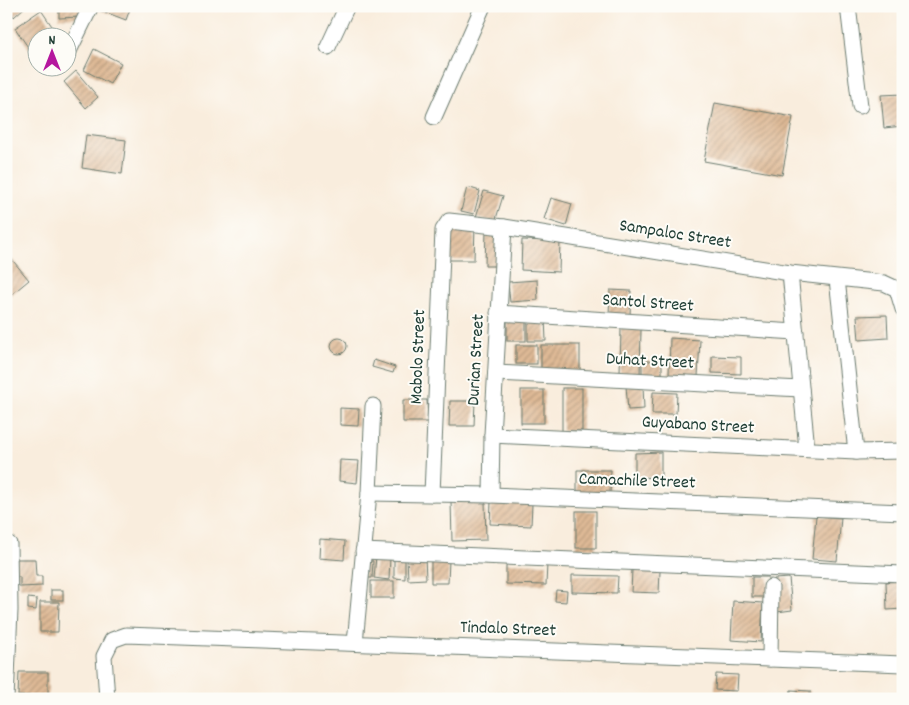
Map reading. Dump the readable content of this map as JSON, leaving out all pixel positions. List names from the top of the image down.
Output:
{
  "streets": {
    "street": [
      "Sampaloc Street",
      "Santol Street",
      "Mabolo Street",
      "Durian Street",
      "Duhat Street",
      "Guyabano Street",
      "Camachile Street",
      "Tindalo Street"
    ]
  },
  "crossings": [
    ["Sampaloc Street", "Mabolo Street"],
    ["Sampaloc Street", "Durian Street"],
    ["Santol Street", "Durian Street"],
    ["Mabolo Street", "Camachile Street"],
    ["Durian Street", "Duhat Street"],
    ["Durian Street", "Guyabano Street"],
    ["Durian Street", "Camachile Street"]
  ],
  "north": "top"
}
